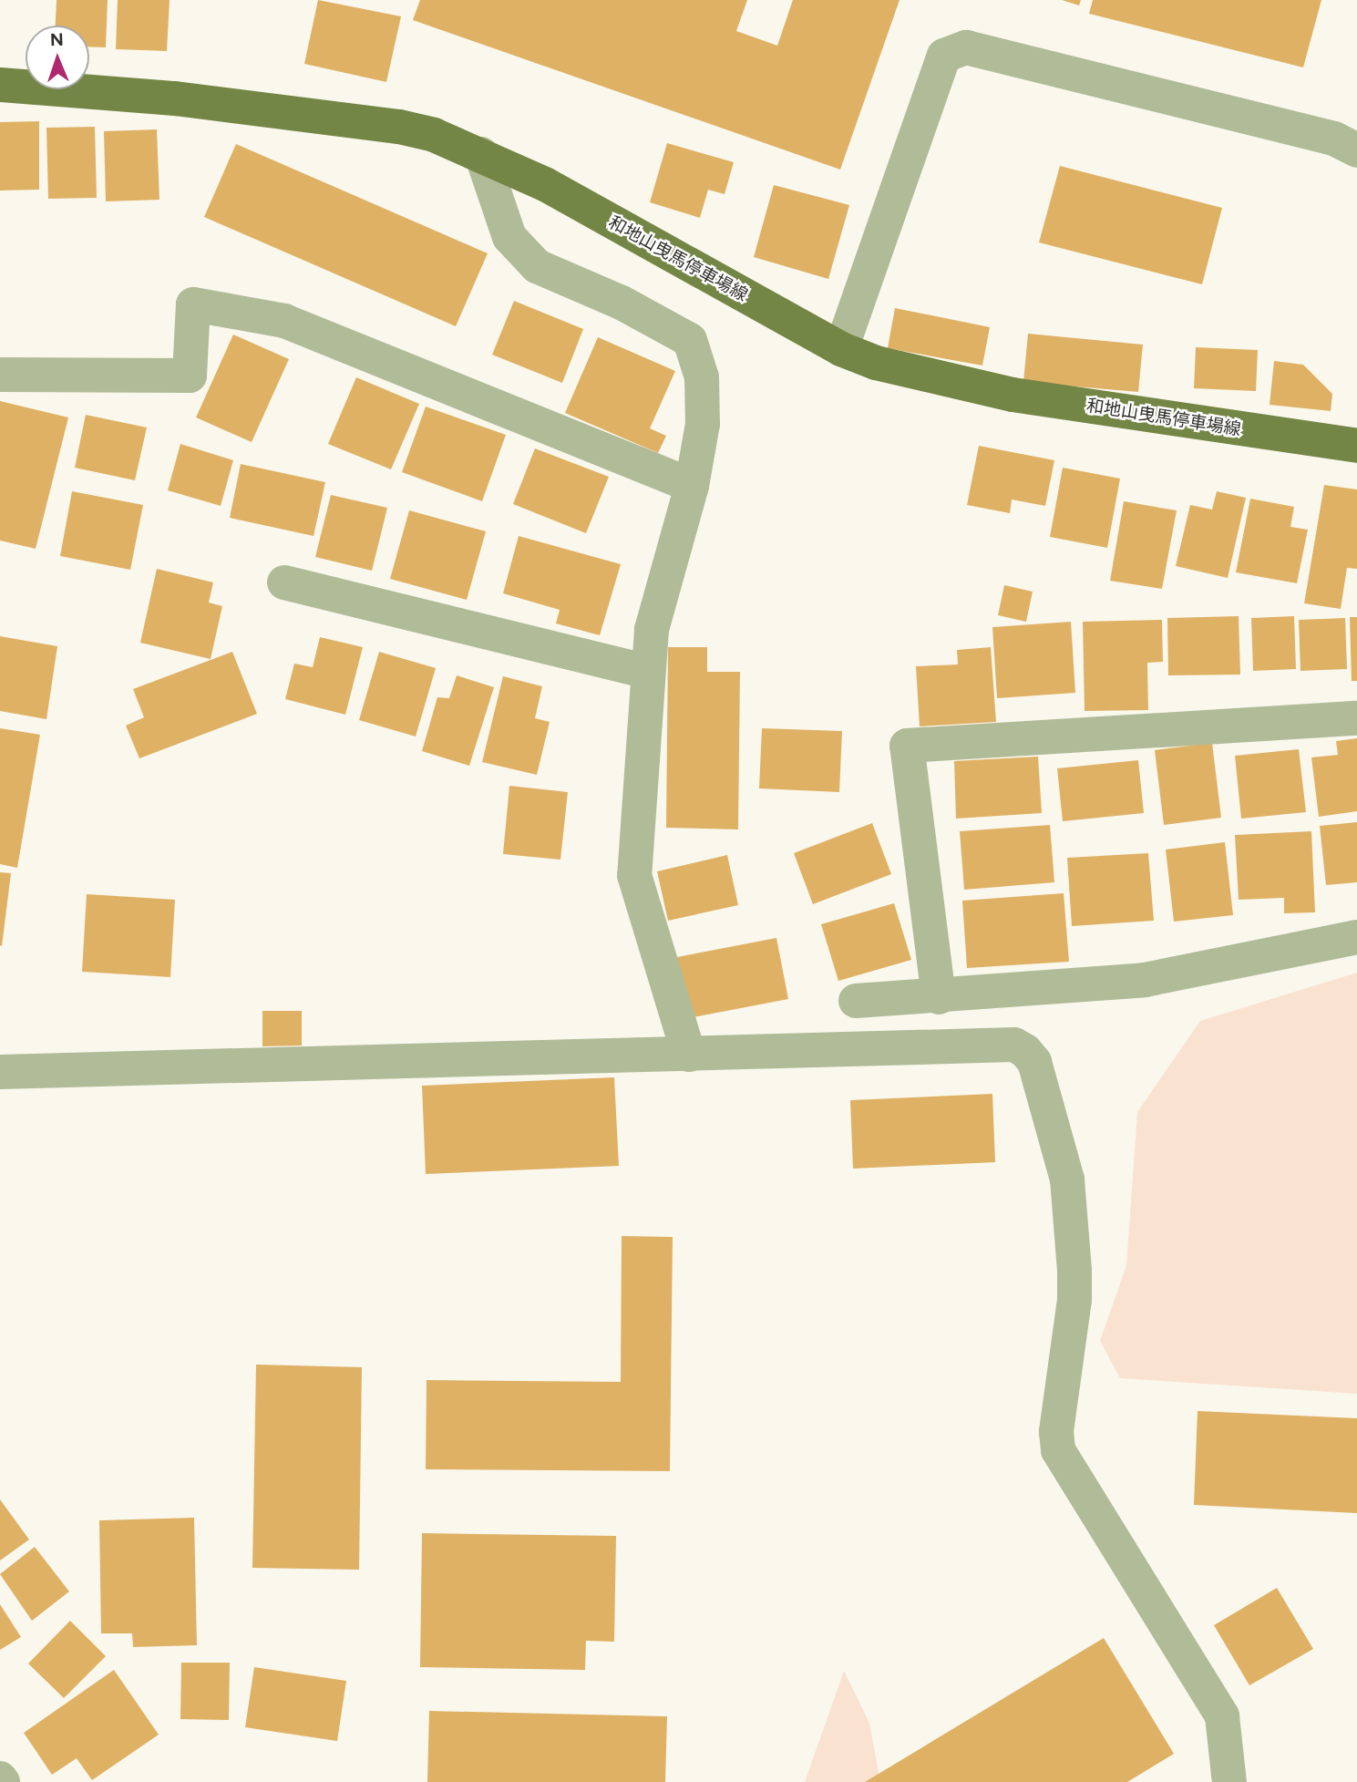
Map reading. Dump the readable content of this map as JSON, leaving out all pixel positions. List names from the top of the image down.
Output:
{
  "streets": {
    "main road": ["和地山曳馬停車場線"]
  },
  "north": "top"
}
